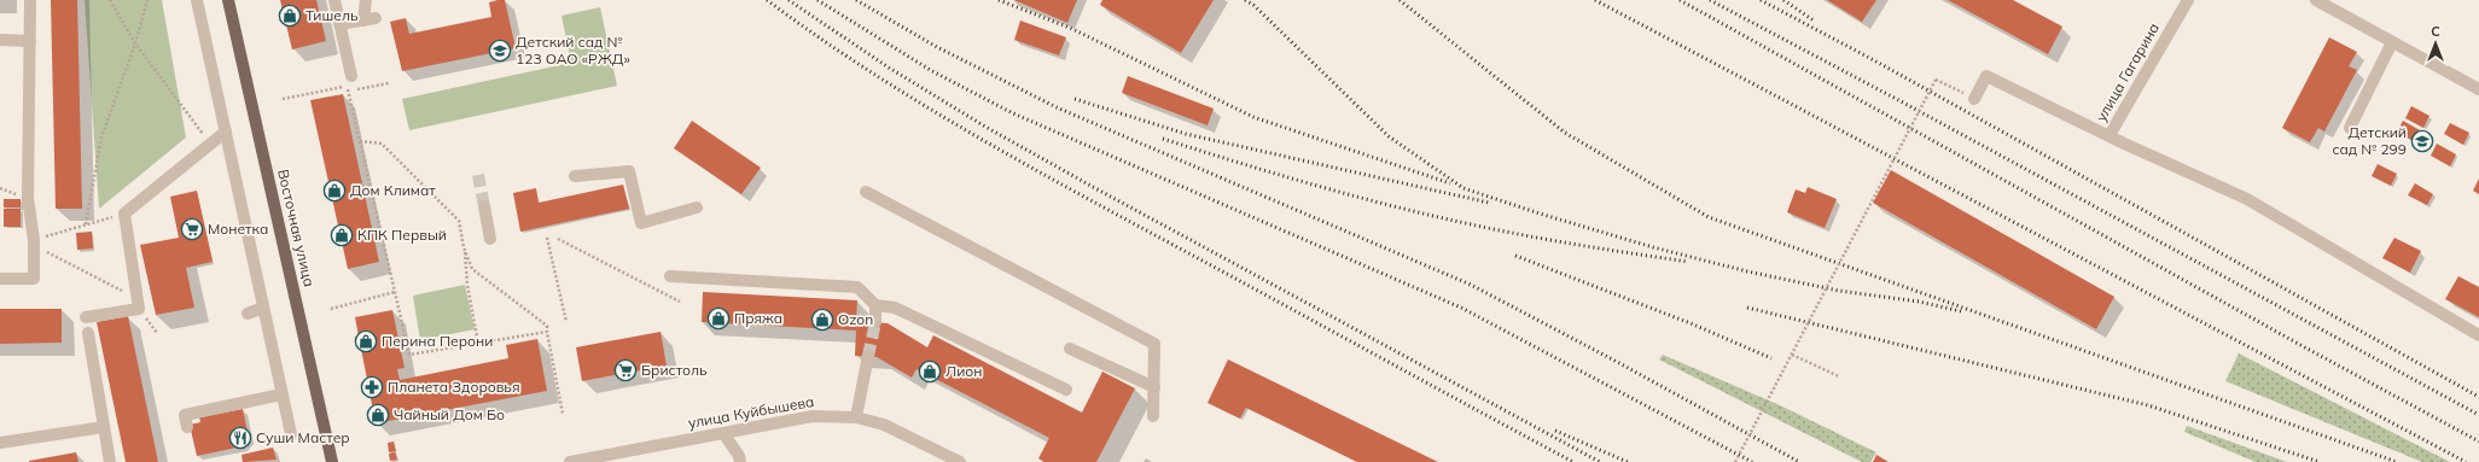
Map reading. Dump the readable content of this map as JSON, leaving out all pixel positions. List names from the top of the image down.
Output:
{
  "streets": {
    "main road": ["Восточная улица"],
    "street": ["улица Гагарина", "улица Куйбышева"]
  },
  "places": {
    "shop": [
      "Тишель",
      "Дом Климат",
      "КПК Первый",
      "Пряжа",
      "Ozon",
      "Перина Перони",
      "Лион",
      "Чайный Дом Бо"
    ],
    "school or university": ["Детский сад № 123 ОАО «РЖД»", "Детский сад № 299"],
    "supermarket": ["Монетка", "Бристоль"],
    "pharmacy": ["Планета Здоровья"],
    "restaurant": ["Суши Мастер"]
  },
  "north": "top"
}
